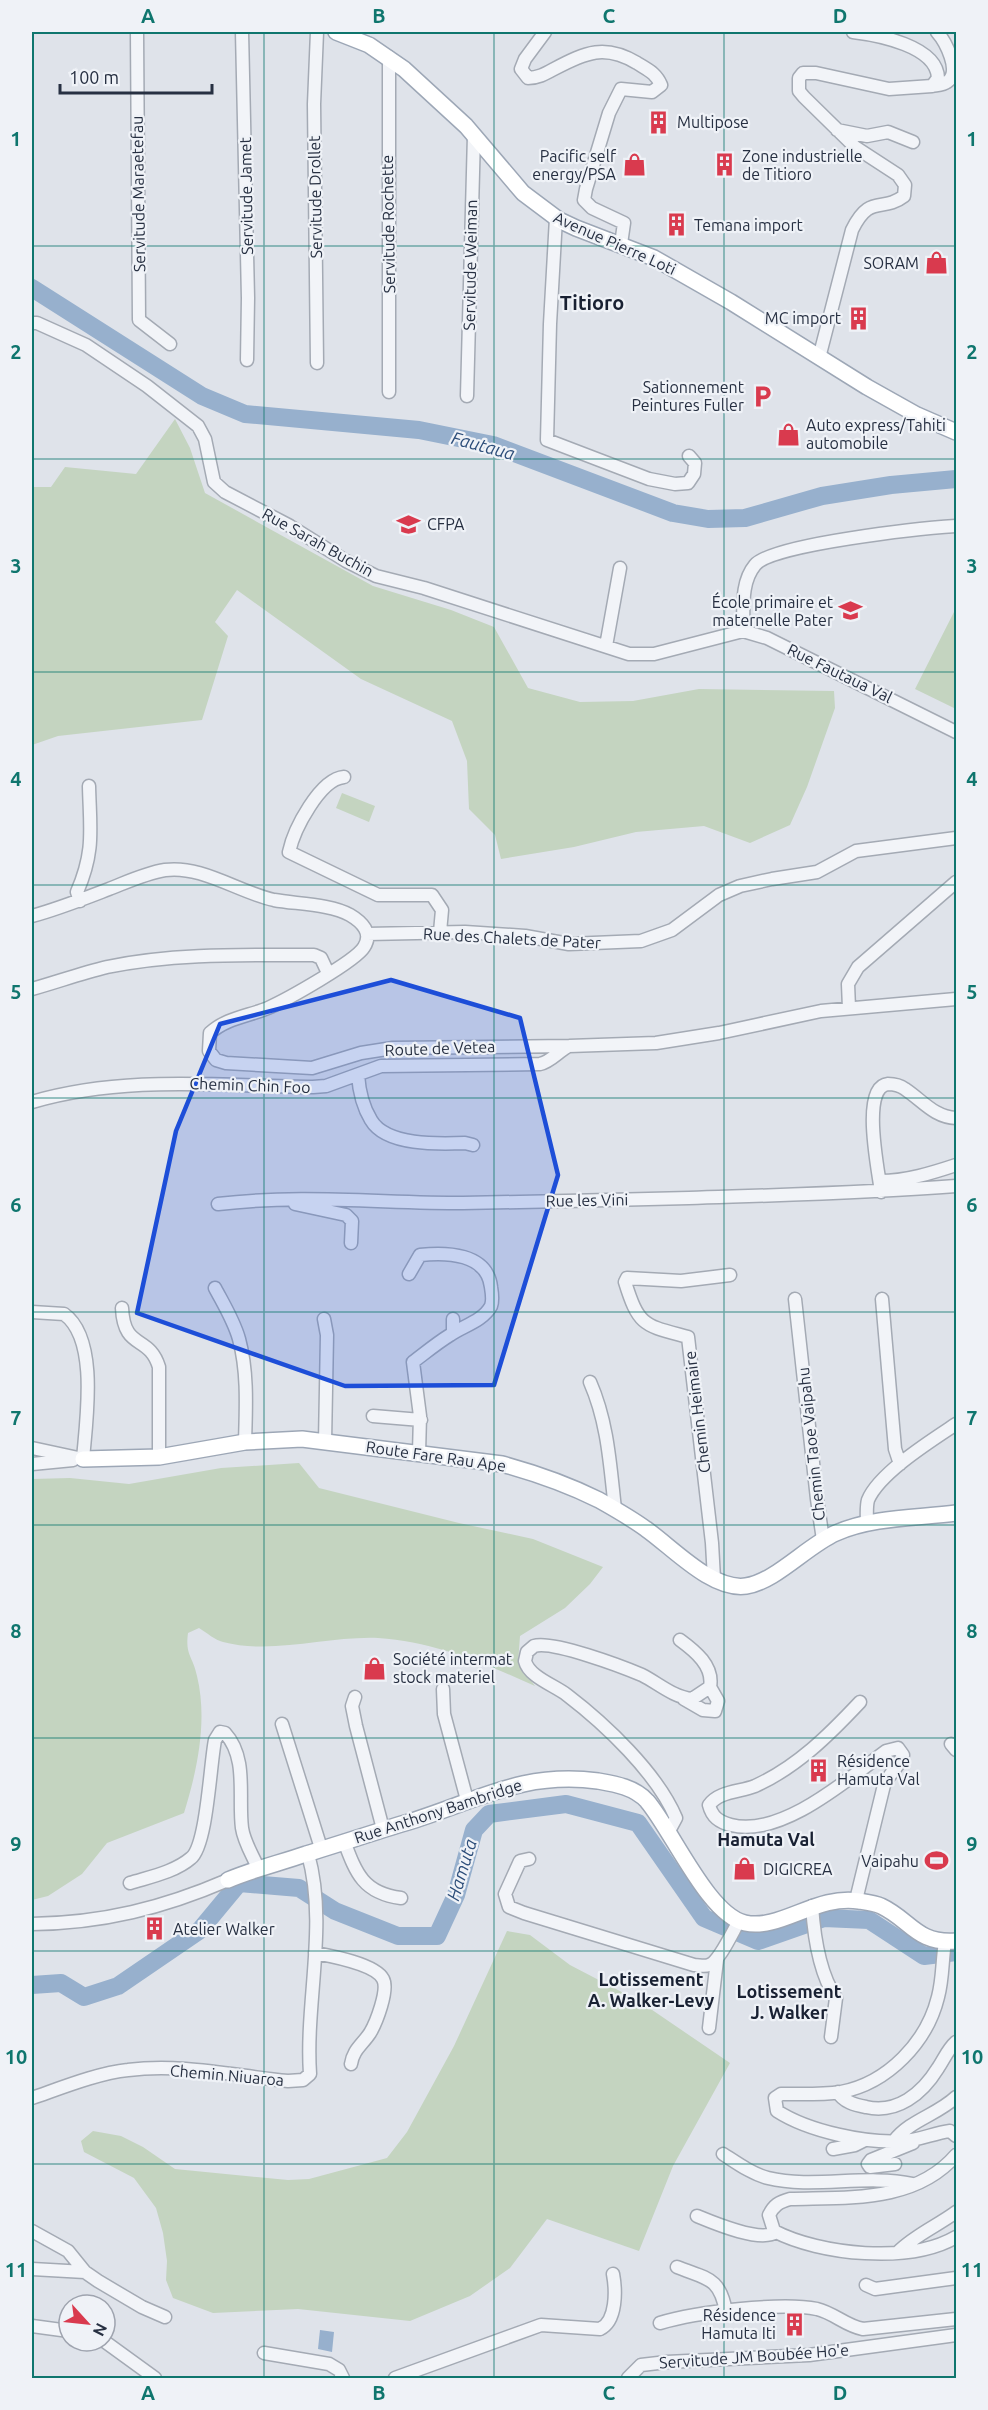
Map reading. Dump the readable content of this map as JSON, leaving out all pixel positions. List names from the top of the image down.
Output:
{
  "streets": {
    "main road": ["Avenue Pierre Loti", "Route Fare Rau Ape", "Rue Anthony Bambridge"],
    "street": [
      "Servitude Maraetefau",
      "Servitude Jamet",
      "Servitude Drollet",
      "Servitude Rochette",
      "Servitude Weiman",
      "Rue Sarah Buchin",
      "Rue Fautaua Val",
      "Rue des Chalets de Pater",
      "Route de Vetea",
      "Chemin Chin Foo",
      "Rue les Vini",
      "Chemin Heimaire",
      "Chemin Taoe Vaipahu",
      "Chemin Niuaroa",
      "Servitude JM Boubée Ho'e"
    ]
  },
  "crossings": [
    ["Servitude Rochette", "Avenue Pierre Loti"],
    ["Avenue Pierre Loti", "Servitude Weiman"],
    ["Rue Sarah Buchin", "Rue Fautaua Val"],
    ["Rue des Chalets de Pater", "Route de Vetea"],
    ["Route de Vetea", "Chemin Chin Foo"],
    ["Chemin Heimaire", "Route Fare Rau Ape"],
    ["Chemin Taoe Vaipahu", "Route Fare Rau Ape"],
    ["Rue Anthony Bambridge", "Chemin Niuaroa"]
  ],
  "districts": [
    "Titioro",
    "Hamuta Val",
    "Lotissement A. Walker-Levy",
    "Lotissement J. Walker"
  ],
  "water": ["Fautaua", "Hamuta"],
  "places": {
    "building": [
      "Multipose",
      "Zone industrielle de Titioro",
      "Temana import",
      "MC import",
      "Résidence Hamuta Val",
      "Atelier Walker",
      "Résidence Hamuta Iti"
    ],
    "shop": [
      "Pacific self energy/PSA",
      "SORAM",
      "Auto express/Tahiti automobile",
      "Société intermat stock materiel",
      "DIGICREA"
    ],
    "parking": ["Sationnement Peintures Fuller"],
    "school or university": ["CFPA", "École primaire et maternelle Pater"],
    "sports": ["Vaipahu"]
  },
  "scale_bar": "100 m",
  "north": "bottom right",
  "grid": {
    "columns": [
      "A",
      "B",
      "C",
      "D"
    ],
    "rows": [
      "1",
      "2",
      "3",
      "4",
      "5",
      "6",
      "7",
      "8",
      "9",
      "10",
      "11"
    ]
  }
}
